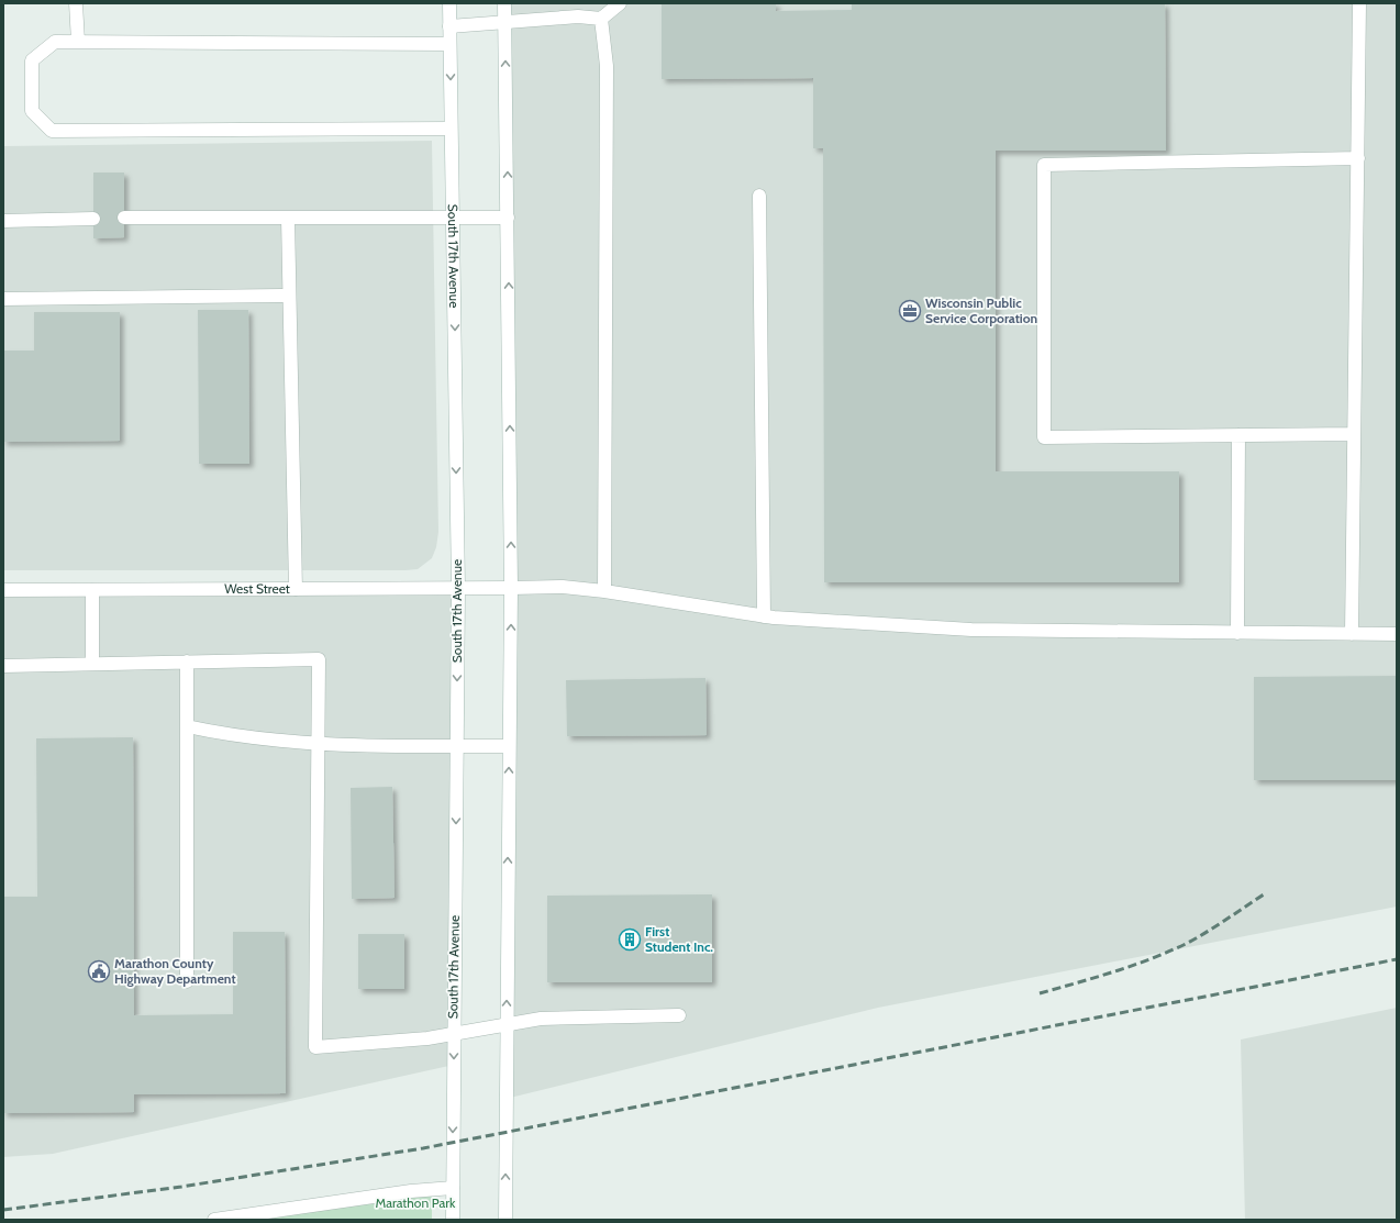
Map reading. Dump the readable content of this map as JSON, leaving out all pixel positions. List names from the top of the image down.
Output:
{
  "streets": {
    "main road": ["South 17th Avenue", "West Street"]
  },
  "crossings": [
    ["South 17th Avenue", "West Street"]
  ],
  "parks": ["Marathon Park"],
  "places": {
    "office": ["Wisconsin Public Service Corporation"],
    "building": ["First Student Inc."],
    "public building": ["Marathon County Highway Department"]
  }
}
